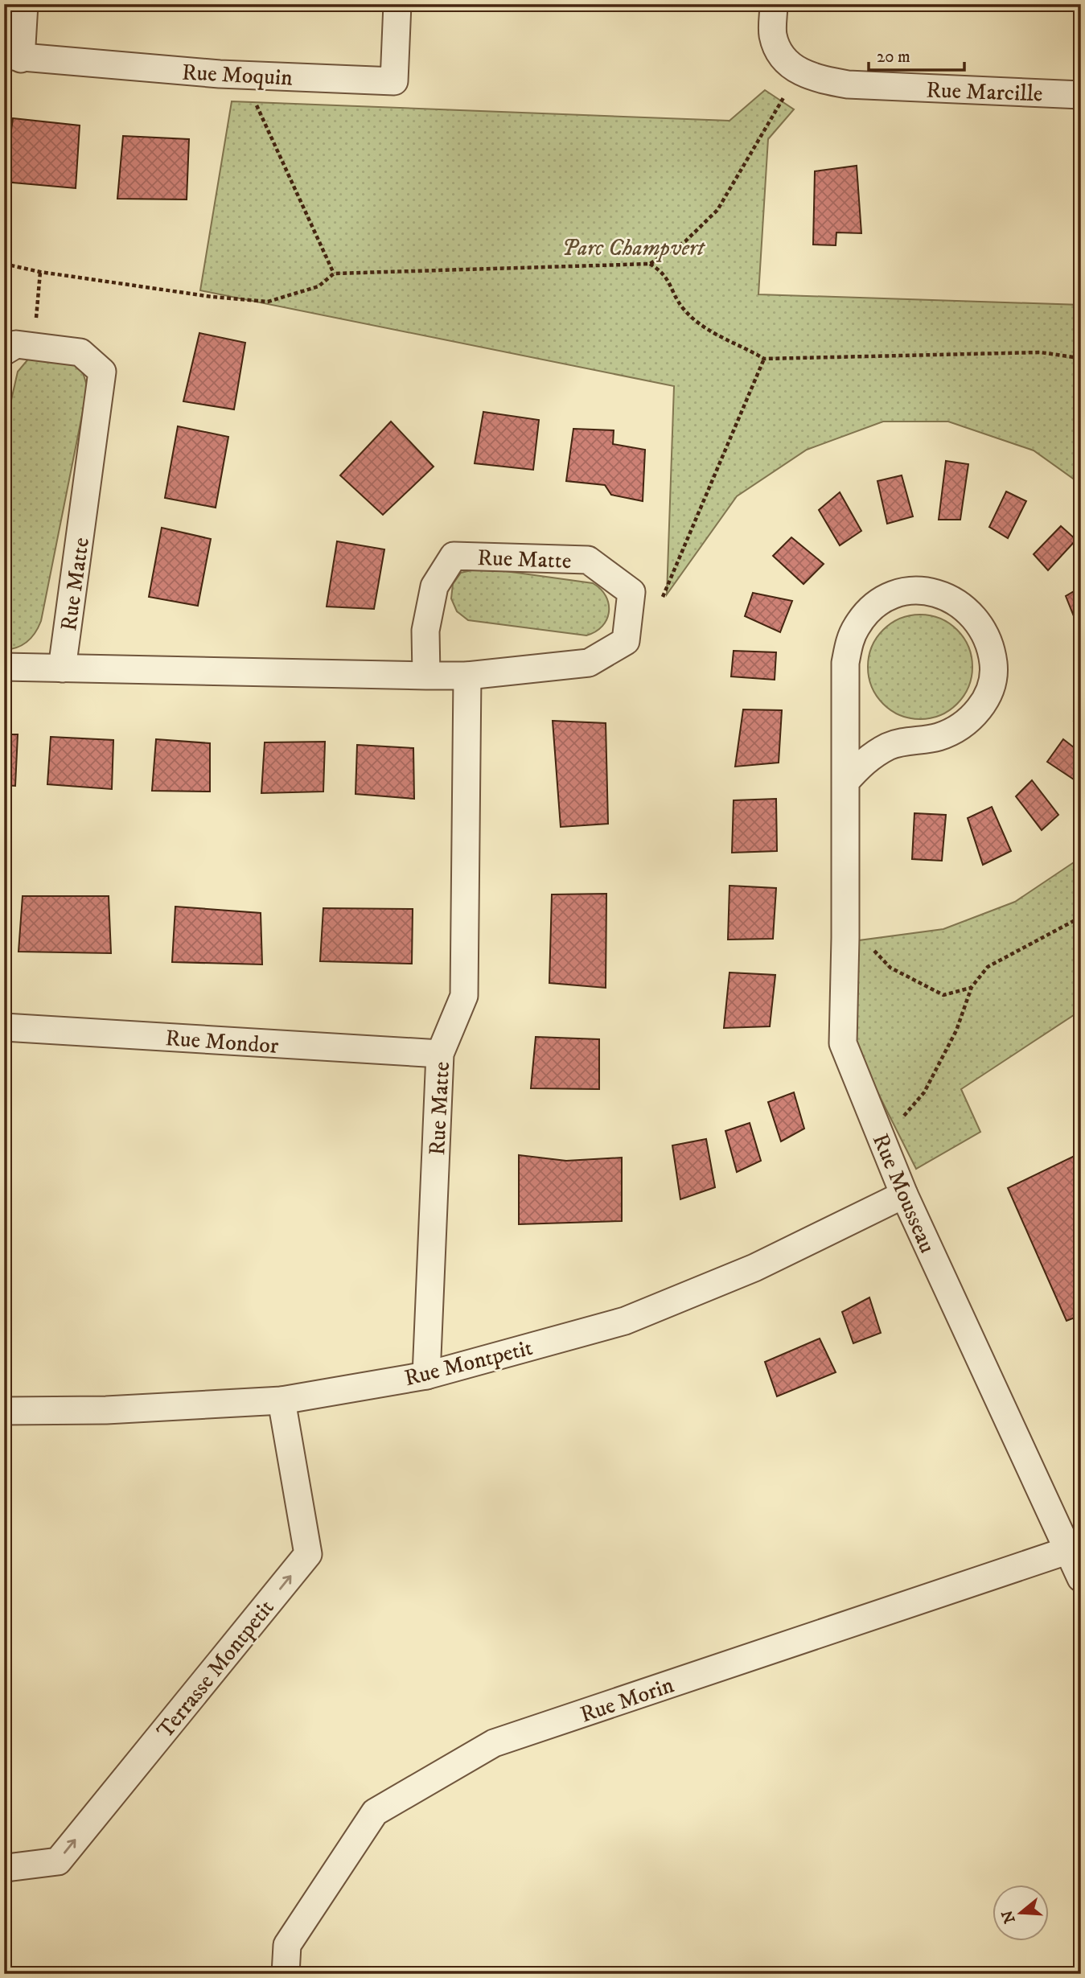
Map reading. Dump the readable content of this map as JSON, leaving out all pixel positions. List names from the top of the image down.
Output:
{
  "streets": {
    "street": [
      "Rue Moquin",
      "Rue Marcille",
      "Rue Matte",
      "Rue Mondor",
      "Rue Mousseau",
      "Rue Montpetit",
      "Terrasse Montpetit",
      "Rue Morin"
    ]
  },
  "crossings": [
    ["Rue Matte", "Rue Mondor"],
    ["Rue Matte", "Rue Montpetit"],
    ["Rue Mousseau", "Rue Montpetit"],
    ["Rue Mousseau", "Rue Morin"],
    ["Rue Montpetit", "Terrasse Montpetit"]
  ],
  "one_way": ["Terrasse Montpetit"],
  "parks": ["Parc Champvert"],
  "scale_bar": "20 m",
  "north": "left"
}
